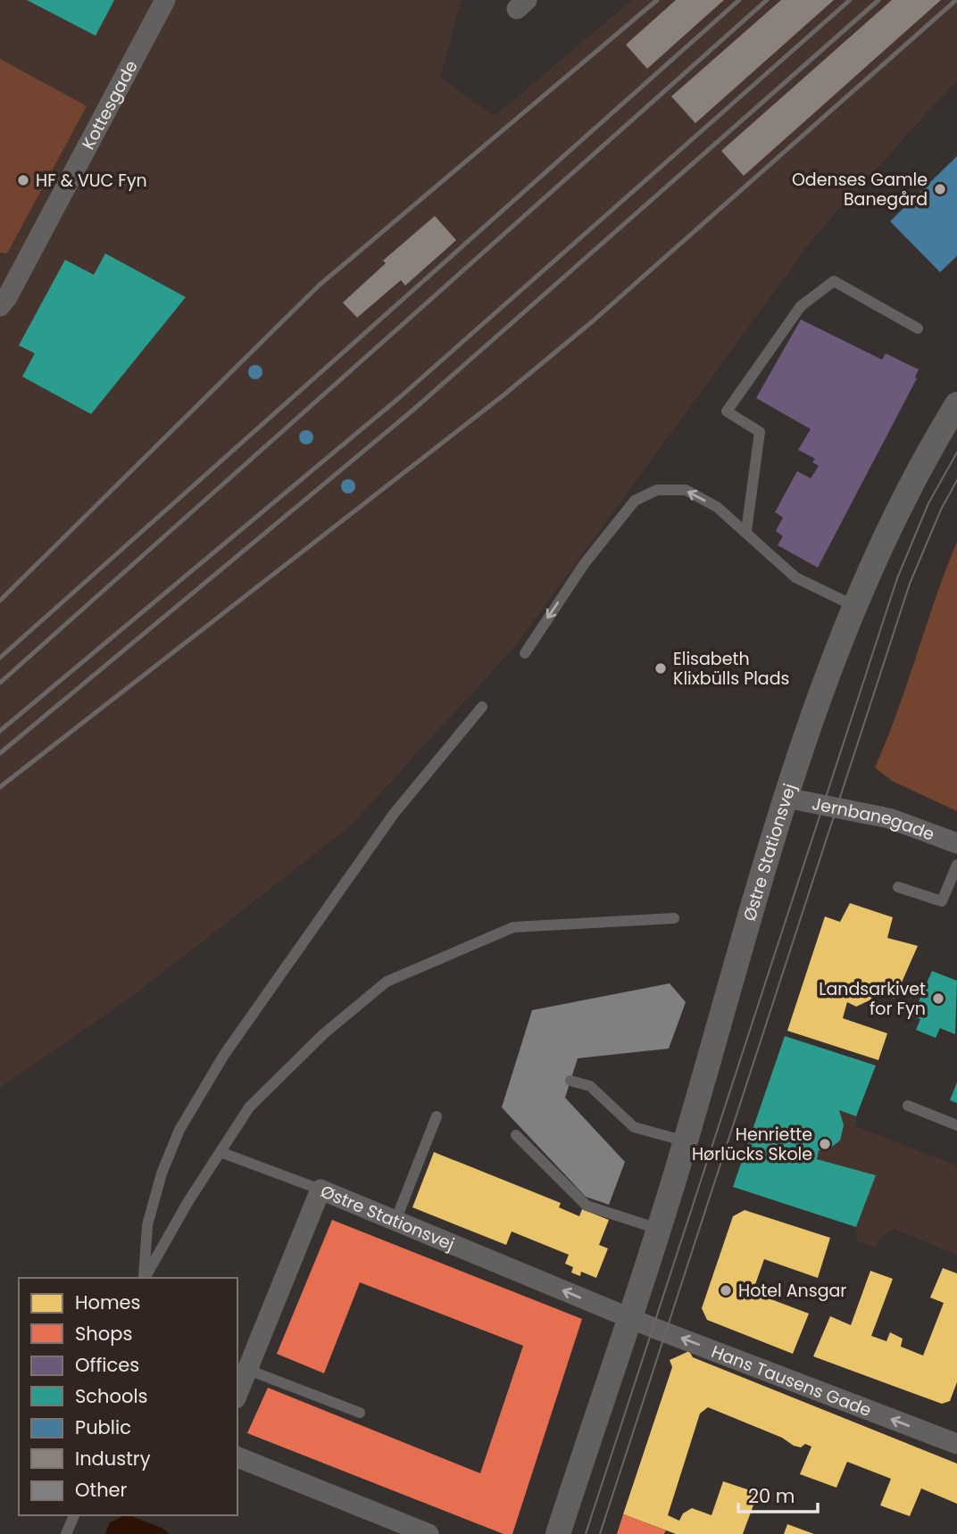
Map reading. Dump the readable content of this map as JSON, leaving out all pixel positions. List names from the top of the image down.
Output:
{
  "streets": {
    "street": [
      "Kottesgade",
      "Jernbanegade",
      "Østre Stationsvej",
      "Hans Tausens Gade"
    ]
  },
  "crossings": [
    ["Jernbanegade", "Østre Stationsvej"],
    ["Østre Stationsvej", "Hans Tausens Gade"]
  ],
  "one_way": ["Hans Tausens Gade"],
  "places": [
    "HF & VUC Fyn",
    "Odenses Gamle Banegård",
    "Elisabeth Klixbülls Plads",
    "Landsarkivet for Fyn",
    "Henriette Hørlücks Skole",
    "Hotel Ansgar"
  ],
  "legend": [
    "Homes",
    "Shops",
    "Offices",
    "Schools",
    "Public",
    "Industry",
    "Other"
  ],
  "scale_bar": "20 m"
}
